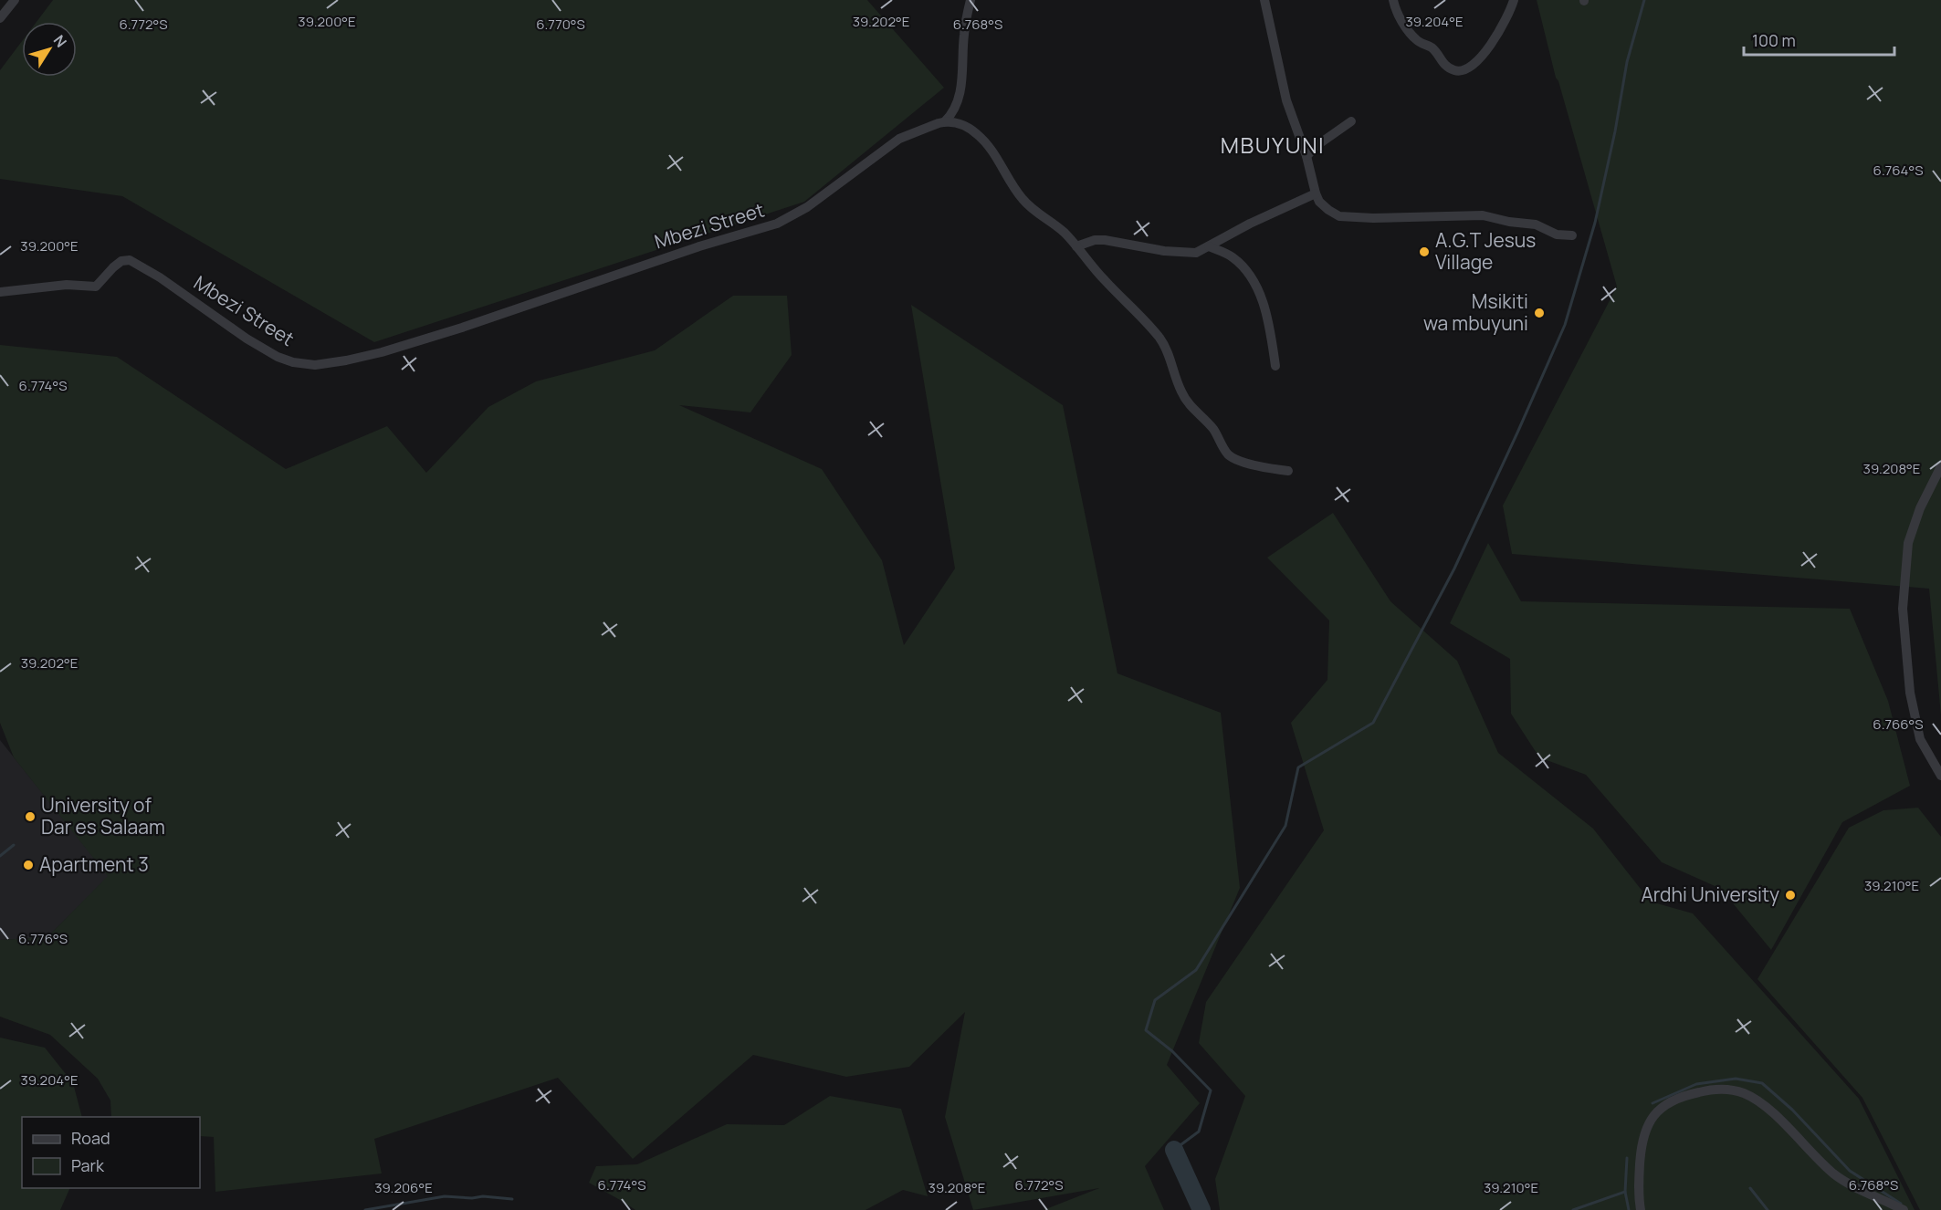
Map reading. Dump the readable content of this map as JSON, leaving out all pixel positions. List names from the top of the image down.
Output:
{
  "streets": {
    "street": ["Mbezi Street"]
  },
  "districts": ["MBUYUNI"],
  "places": [
    "A.G.T Jesus Village",
    "Msikiti wa mbuyuni",
    "University of Dar es Salaam",
    "Apartment 3",
    "Ardhi University"
  ],
  "legend": ["Road", "Park"],
  "scale_bar": "100 m",
  "north": "top right",
  "coordinates": [
    "39.200°E",
    "39.202°E",
    "39.204°E",
    "6.772°S",
    "6.770°S",
    "6.768°S",
    "6.764°S",
    "6.774°S",
    "39.208°E",
    "6.766°S",
    "39.210°E",
    "6.776°S",
    "39.206°E"
  ]
}
